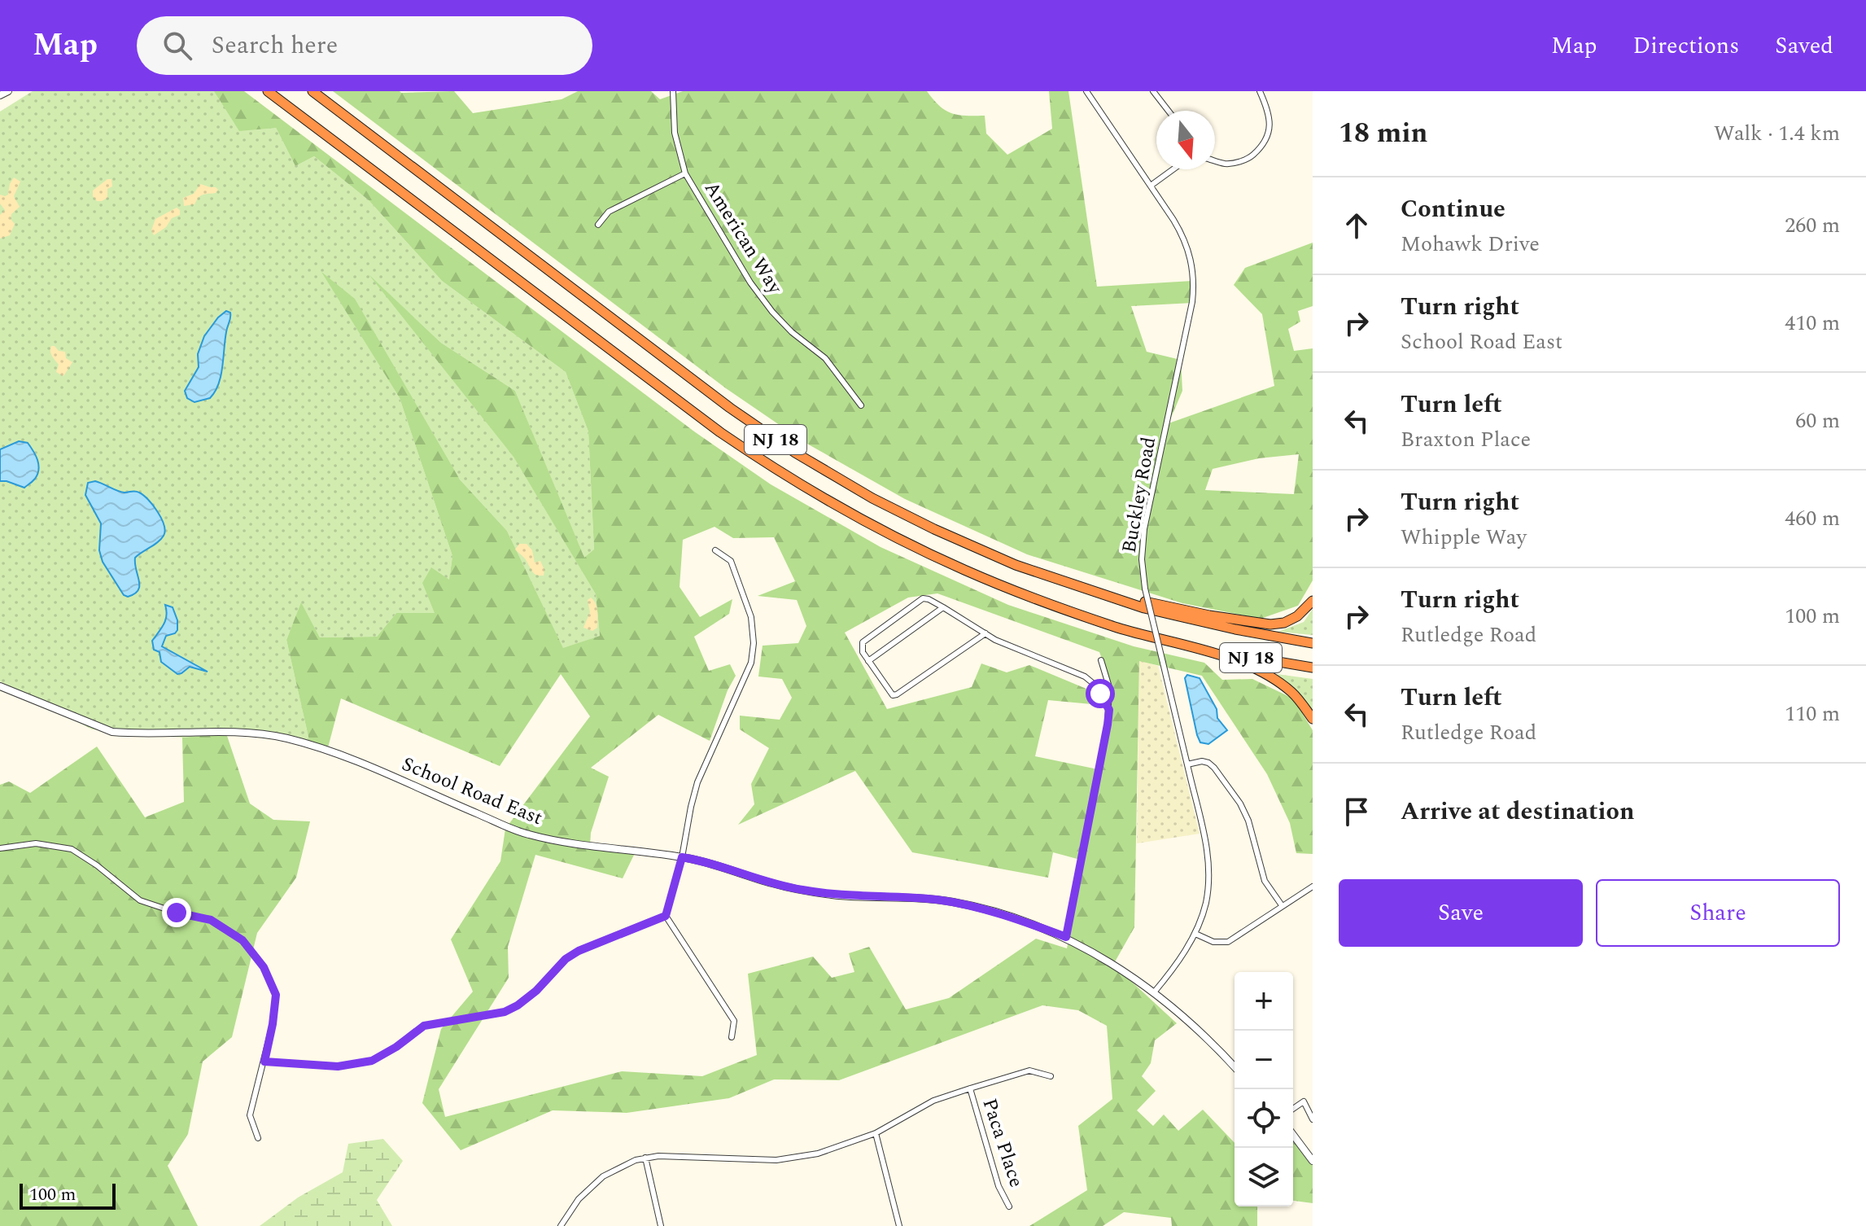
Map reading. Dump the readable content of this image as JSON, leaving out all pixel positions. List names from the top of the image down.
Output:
{
  "streets": {
    "highway": ["NJ 18"],
    "street": [
      "American Way",
      "Buckley Road",
      "School Road East",
      "Paca Place"
    ]
  },
  "crossings": [
    ["Buckley Road", "School Road East"]
  ],
  "scale_bar": "100 m",
  "north": "bottom",
  "page": {
    "header": "Map",
    "search": "Search here",
    "nav": ["Map", "Directions", "Saved"],
    "heading": ["18 min", "Walk · 1.4 km"],
    "list": [
      ["Continue", "Mohawk Drive", "260 m"],
      ["Turn right", "School Road East", "410 m"],
      ["Turn left", "Braxton Place", "60 m"],
      ["Turn right", "Whipple Way", "460 m"],
      ["Turn right", "Rutledge Road", "100 m"],
      ["Turn left", "Rutledge Road", "110 m"],
      "Arrive at destination"
    ],
    "buttons": ["Save", "Share"],
    "map_buttons": ["+", "−"],
    "scale": "100 m"
  }
}
